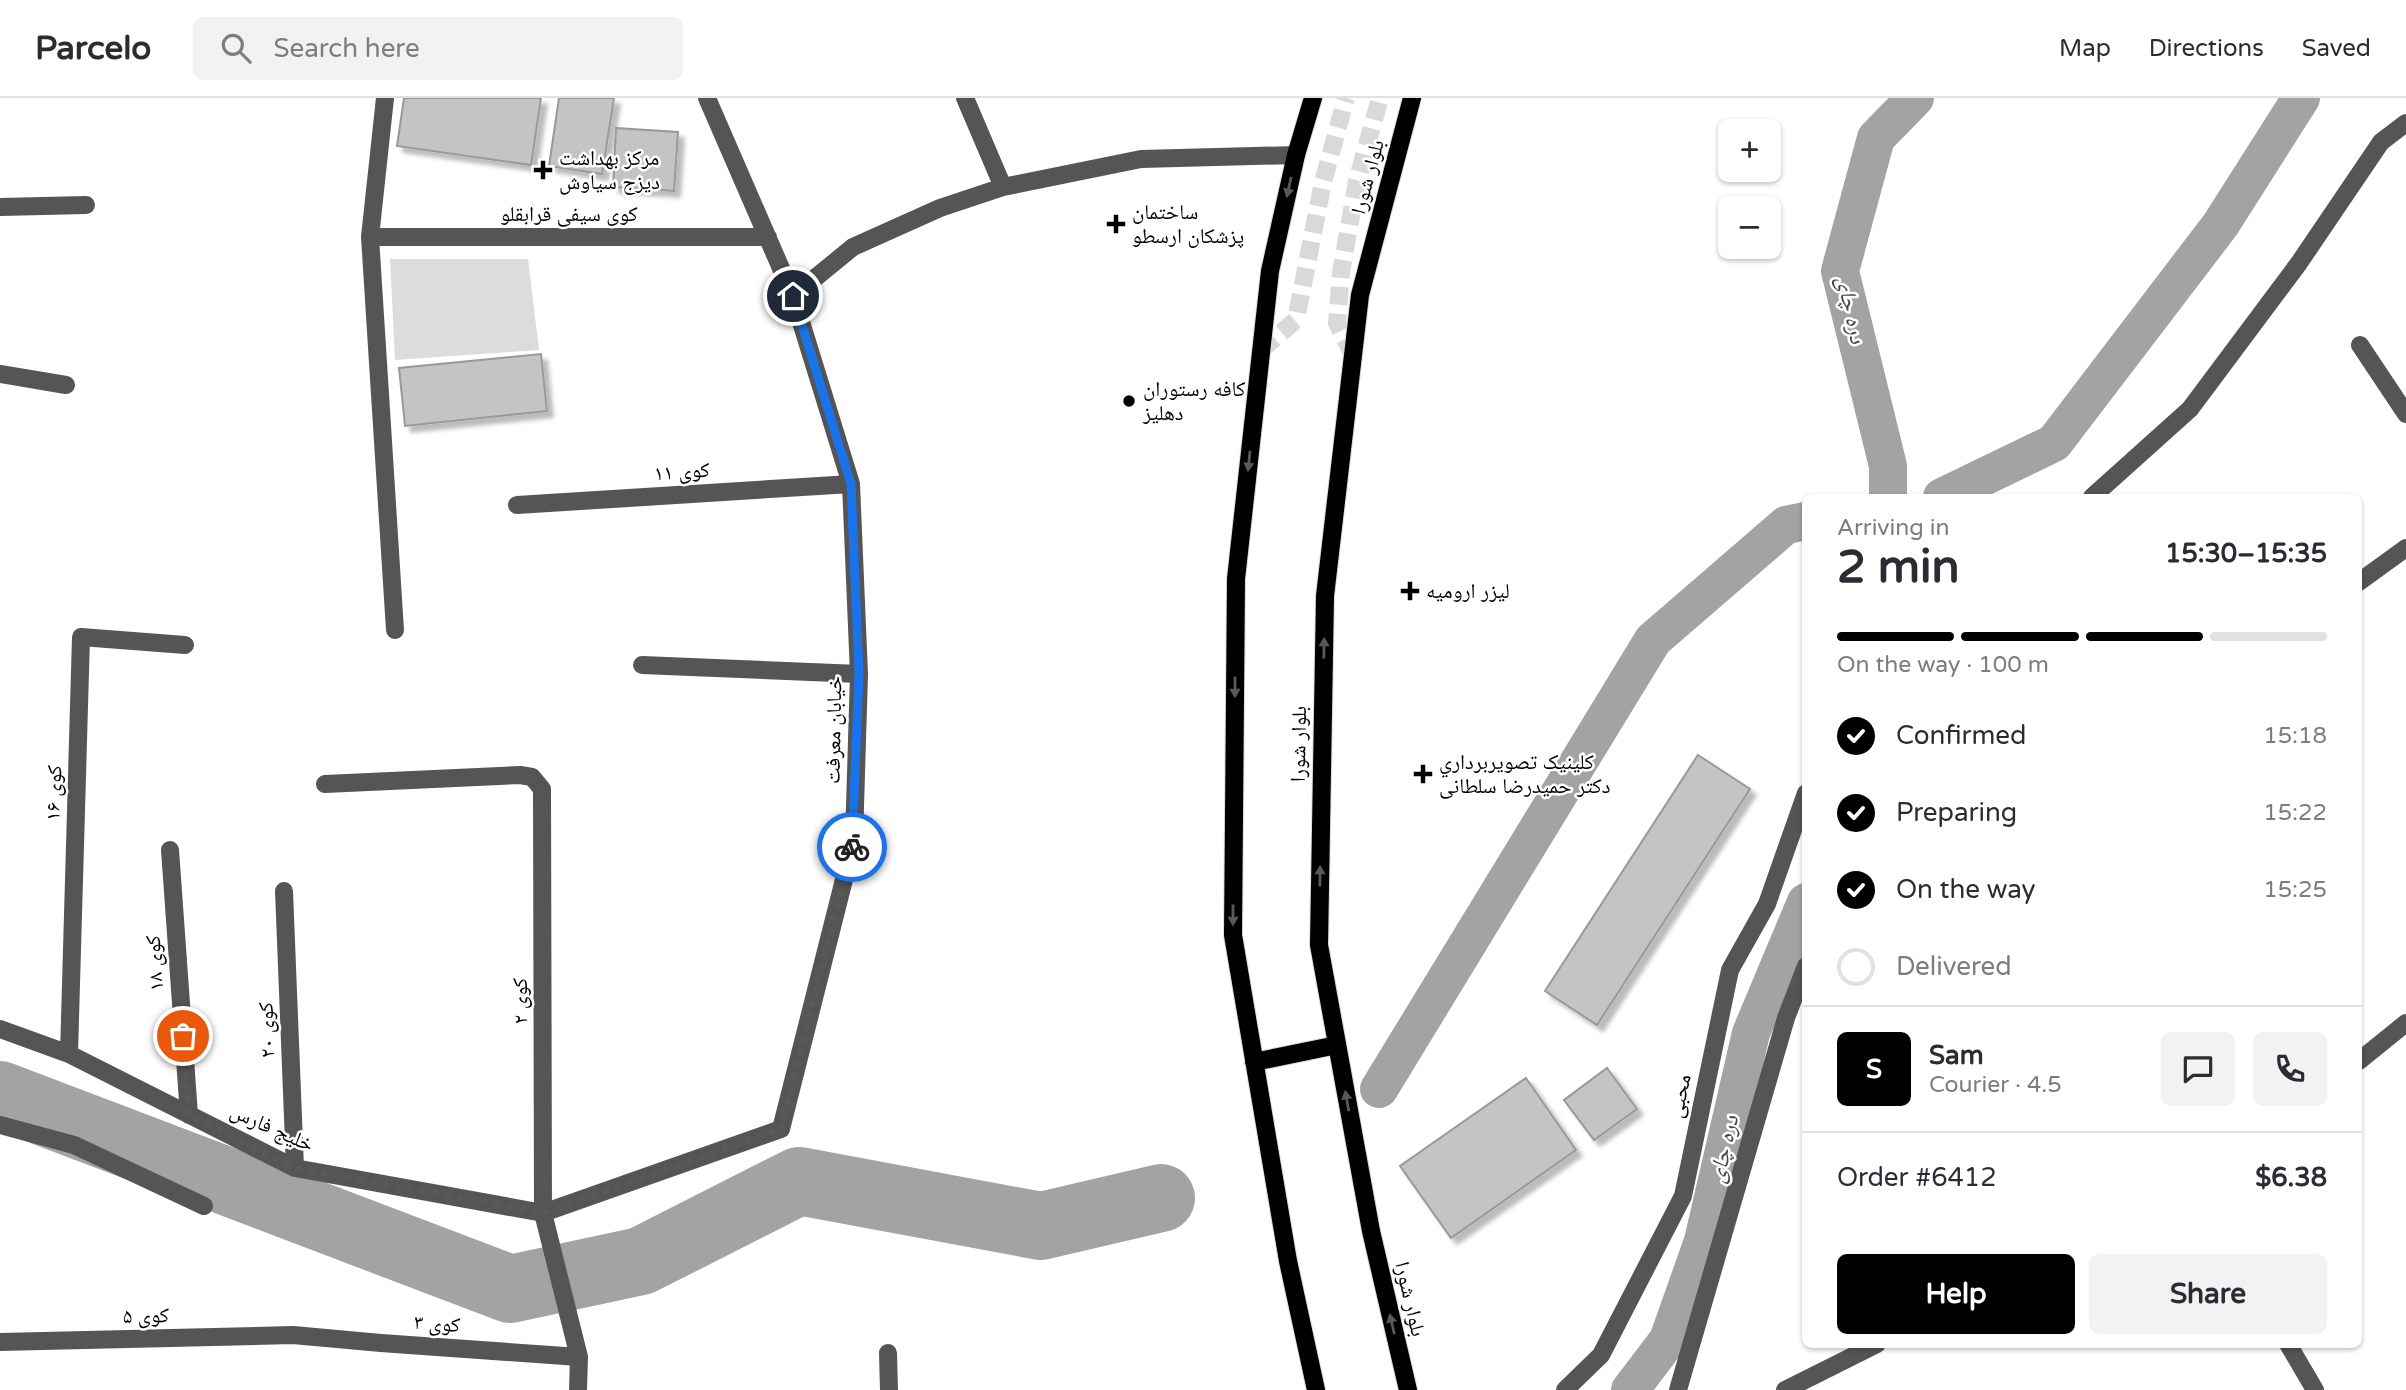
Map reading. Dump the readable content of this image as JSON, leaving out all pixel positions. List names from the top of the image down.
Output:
{
  "streets": {
    "main road": ["بلوار شورا"],
    "street": [
      "کوی سیفی قرابقلو",
      "کوی ۱۱",
      "خیابان معرفت",
      "کوی ۱۶",
      "کوی ۱۸",
      "کوی ۲",
      "کوی ۲۰",
      "محبی",
      "خلیج فارس",
      "کوی ۵",
      "کوی ۳"
    ]
  },
  "crossings": [
    ["کوی سیفی قرابقلو", "خیابان معرفت"],
    ["کوی ۱۱", "خیابان معرفت"],
    ["خیابان معرفت", "کوی ۲"],
    ["خیابان معرفت", "خلیج فارس"],
    ["کوی ۱۶", "خلیج فارس"],
    ["کوی ۱۸", "خلیج فارس"],
    ["کوی ۲", "خلیج فارس"],
    ["کوی ۲", "کوی ۳"],
    ["کوی ۲۰", "خلیج فارس"],
    ["کوی ۵", "کوی ۳"]
  ],
  "water": ["دره چای"],
  "places": {
    "health": [
      "مرکز بهداشت دیزج سیاوش",
      "ساختمان پزشکان ارسطو",
      "لیزر ارومیه",
      "کلینیک تصويربرداري دکتر حمیدرضا سلطانی"
    ],
    "other": ["کافه رستوران دهلیز"]
  },
  "page": {
    "header": "Parcelo",
    "search": "Search here",
    "nav": ["Map", "Directions", "Saved"],
    "map_buttons": ["+", "−"],
    "heading": ["2 min", "Arriving in", "15:30–15:35"],
    "panel": [
      "Sam",
      "Courier · 4.5",
      "Order #6412",
      "$6.38"
    ],
    "bar": "On the way · 100 m",
    "list": [
      ["Confirmed", "15:18"],
      ["Preparing", "15:22"],
      ["On the way", "15:25"],
      "Delivered"
    ],
    "round": "S",
    "buttons": ["Help", "Share"]
  }
}
